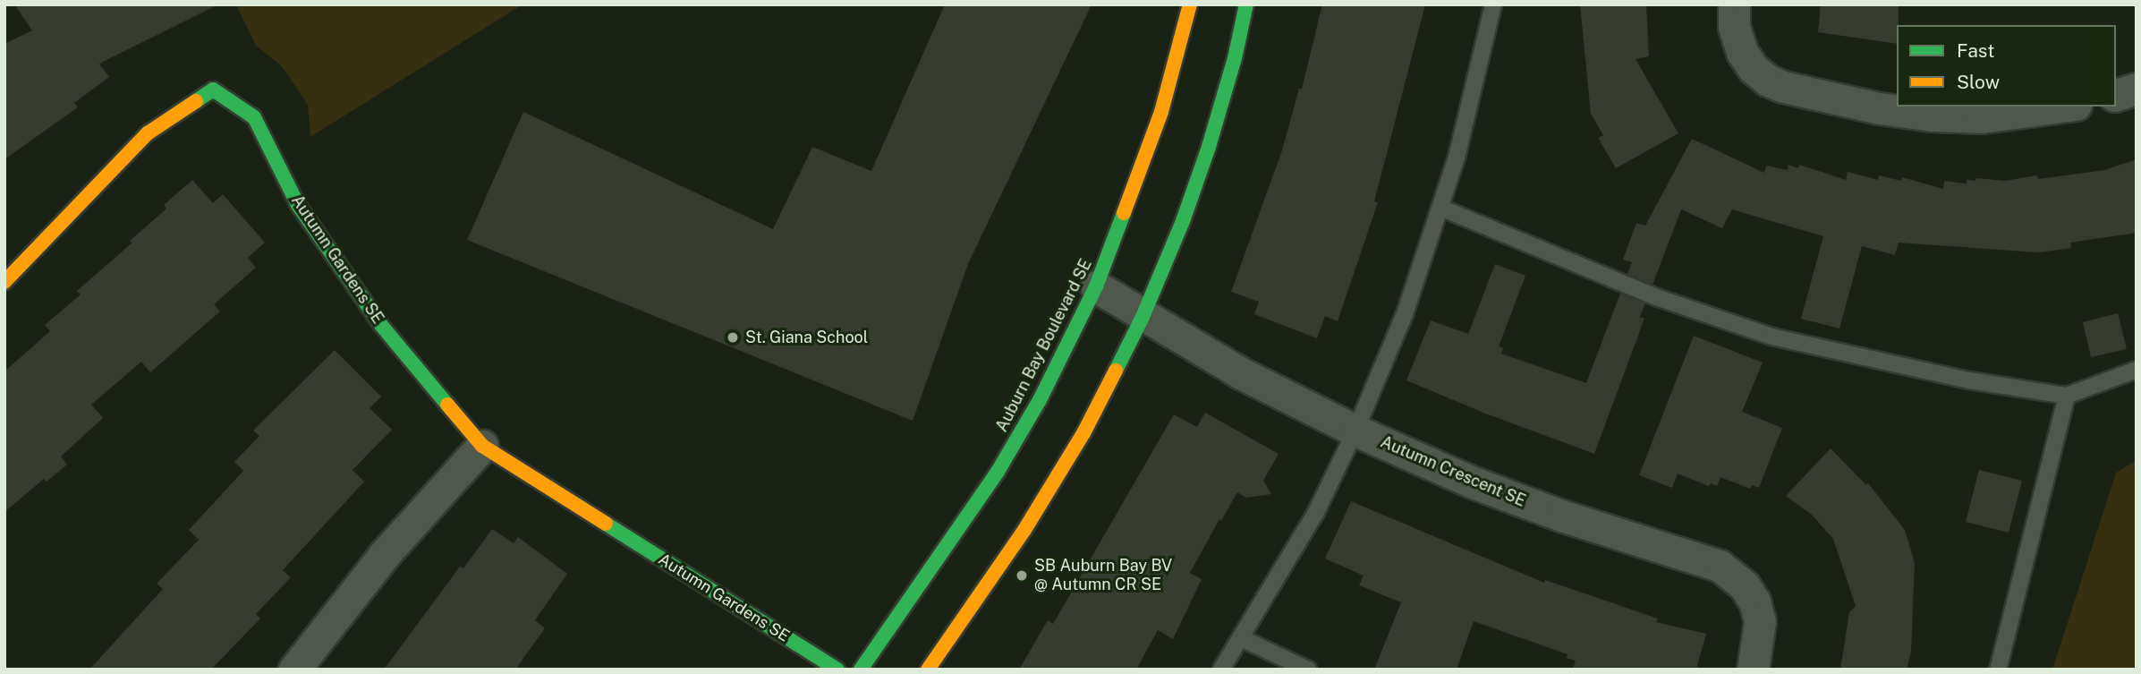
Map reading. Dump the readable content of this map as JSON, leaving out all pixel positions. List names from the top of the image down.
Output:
{
  "streets": {
    "street": ["Autumn Gardens SE", "Auburn Bay Boulevard SE", "Autumn Crescent SE"]
  },
  "crossings": [
    ["Auburn Bay Boulevard SE", "Autumn Crescent SE"]
  ],
  "places": ["St. Giana School", "SB Auburn Bay BV @ Autumn CR SE"],
  "legend": ["Fast", "Slow"]
}
